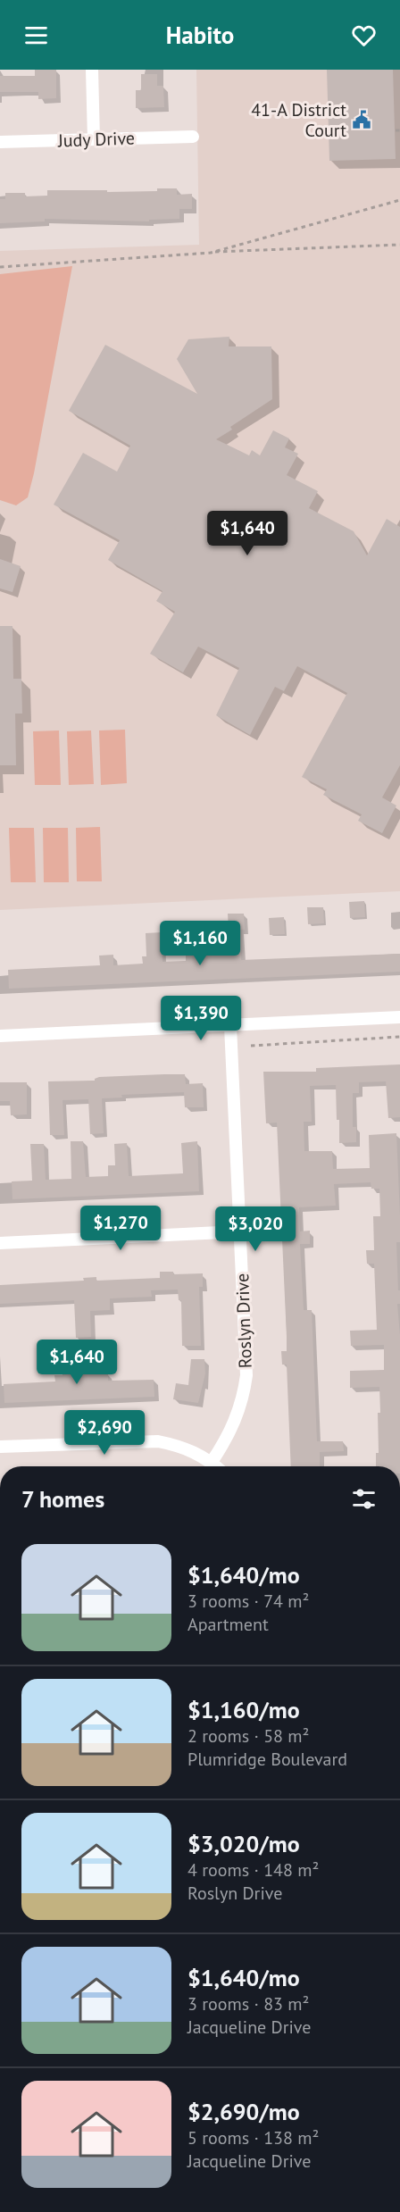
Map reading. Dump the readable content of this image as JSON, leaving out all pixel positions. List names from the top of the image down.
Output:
{
  "streets": {
    "street": ["Judy Drive", "Roslyn Drive"]
  },
  "places": {
    "public building": ["41-A District Court"]
  },
  "page": {
    "header": "Habito",
    "price": [
      "$1,640",
      "$1,160",
      "$1,390",
      "$1,270",
      "$3,020",
      "$1,640",
      "$2,690"
    ],
    "heading": "7 homes",
    "list": [
      {
        "name": "$1,640/mo",
        "note": "3 rooms · 74 m² · Apartment"
      },
      {
        "name": "$1,160/mo",
        "note": "2 rooms · 58 m² · Plumridge Boulevard"
      },
      {
        "name": "$3,020/mo",
        "note": "4 rooms · 148 m² · Roslyn Drive"
      },
      {
        "name": "$1,640/mo",
        "note": "3 rooms · 83 m² · Jacqueline Drive"
      },
      {
        "name": "$2,690/mo",
        "note": "5 rooms · 138 m² · Jacqueline Drive"
      }
    ]
  }
}
